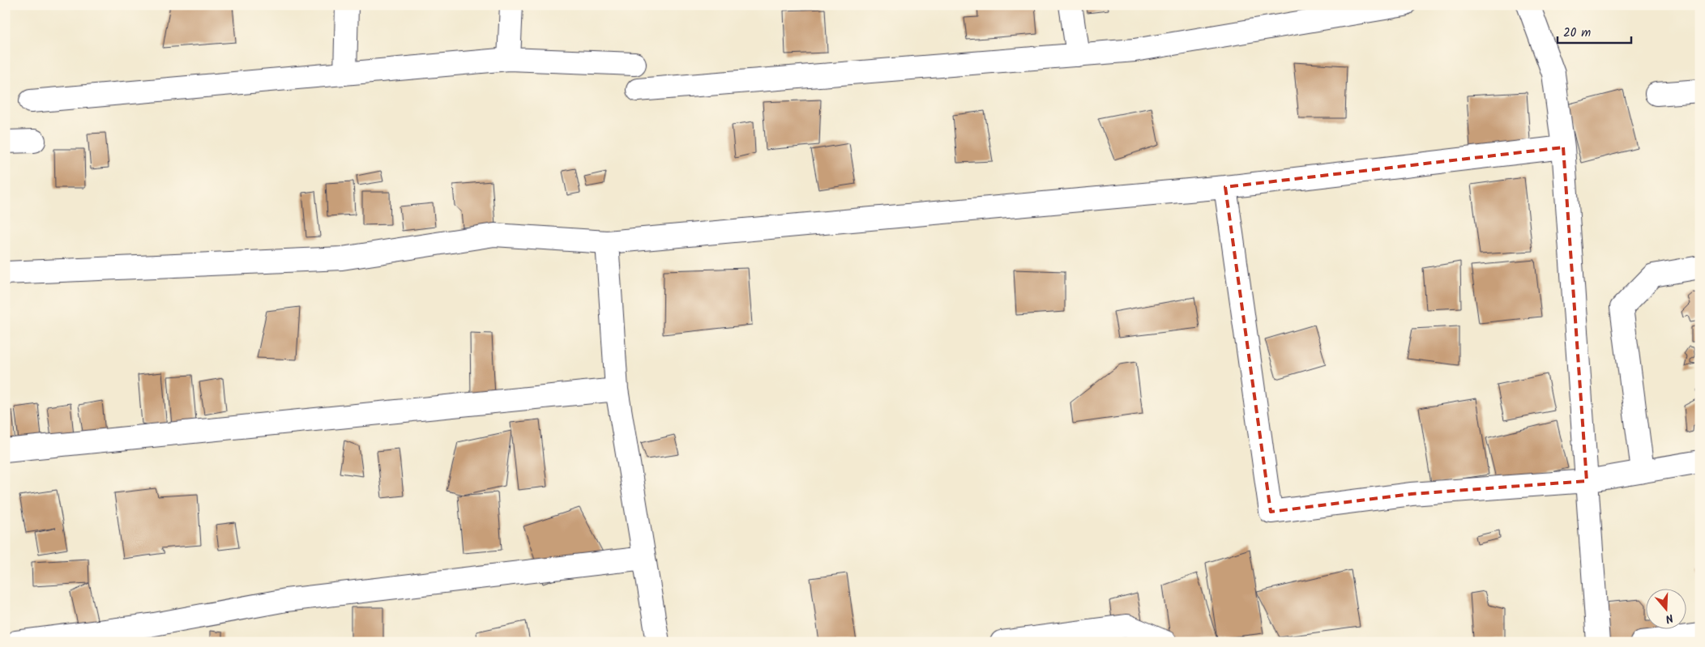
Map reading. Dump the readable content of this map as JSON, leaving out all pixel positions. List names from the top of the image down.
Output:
{
  "scale_bar": "20 m",
  "north": "bottom"
}
